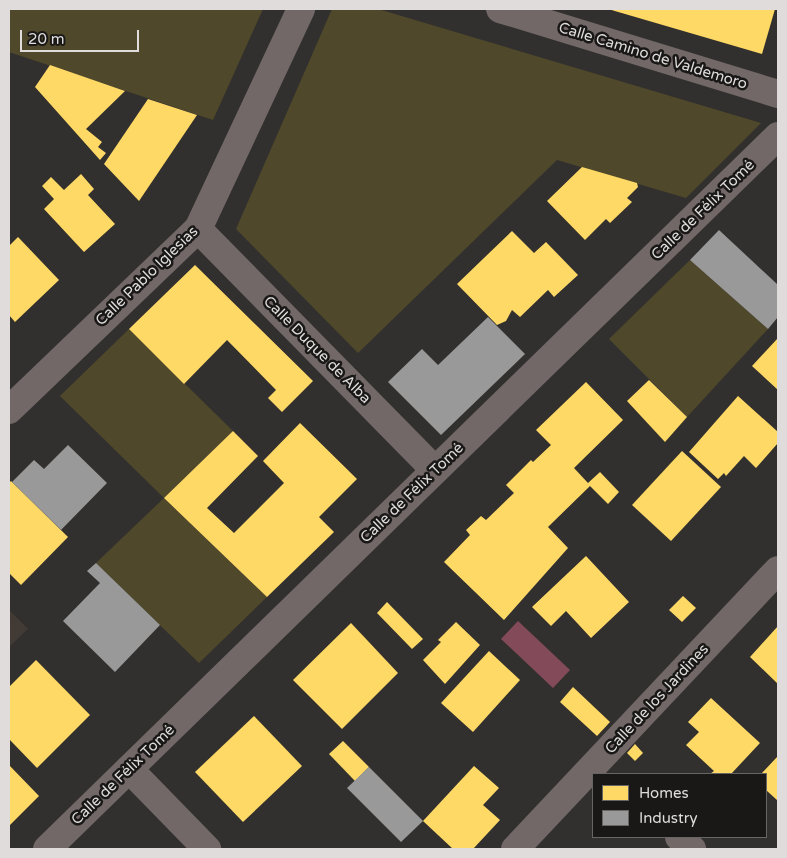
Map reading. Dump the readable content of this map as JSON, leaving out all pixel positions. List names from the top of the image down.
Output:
{
  "streets": {
    "street": [
      "Calle Camino de Valdemoro",
      "Calle de Félix Tomé",
      "Calle Pablo Iglesias",
      "Calle Duque de Alba",
      "Calle de los Jardines"
    ]
  },
  "crossings": [
    ["Calle de Félix Tomé", "Calle Duque de Alba"],
    ["Calle Pablo Iglesias", "Calle Duque de Alba"]
  ],
  "legend": ["Homes", "Industry"],
  "scale_bar": "20 m"
}
